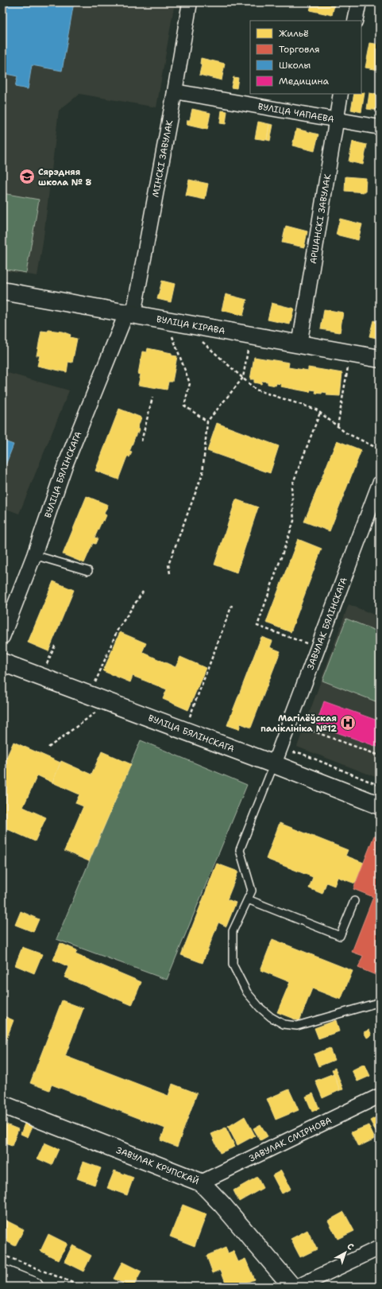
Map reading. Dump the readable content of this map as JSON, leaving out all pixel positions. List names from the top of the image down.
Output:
{
  "streets": {
    "main road": ["ВУЛІЦА КІРАВА", "ВУЛІЦА БЯЛІНСКАГА", "ЗАВУЛАК КРУПСКАЙ"],
    "street": [
      "ВУЛІЦА ЧАПАЕВА",
      "МІНСКІ ЗАВУЛАК",
      "АРШАНСКІ ЗАВУЛАК",
      "ЗАВУЛАК БЯЛІНСКАГА",
      "ЗАВУЛАК СМІРНОВА"
    ]
  },
  "crossings": [
    ["ВУЛІЦА ЧАПАЕВА", "МІНСКІ ЗАВУЛАК"],
    ["ВУЛІЦА ЧАПАЕВА", "АРШАНСКІ ЗАВУЛАК"],
    ["МІНСКІ ЗАВУЛАК", "ВУЛІЦА КІРАВА"],
    ["МІНСКІ ЗАВУЛАК", "ВУЛІЦА БЯЛІНСКАГА"],
    ["АРШАНСКІ ЗАВУЛАК", "ВУЛІЦА КІРАВА"],
    ["ВУЛІЦА КІРАВА", "ВУЛІЦА БЯЛІНСКАГА"],
    ["ВУЛІЦА БЯЛІНСКАГА", "ЗАВУЛАК БЯЛІНСКАГА"],
    ["ЗАВУЛАК СМІРНОВА", "ЗАВУЛАК КРУПСКАЙ"]
  ],
  "places": {
    "school or university": ["Сярэдняя школа № 8"],
    "hospital": ["Магілёўская паліклініка №12"]
  },
  "legend": [
    "Жильё",
    "Торговля",
    "Школы",
    "Медицина"
  ],
  "north": "top right"
}
